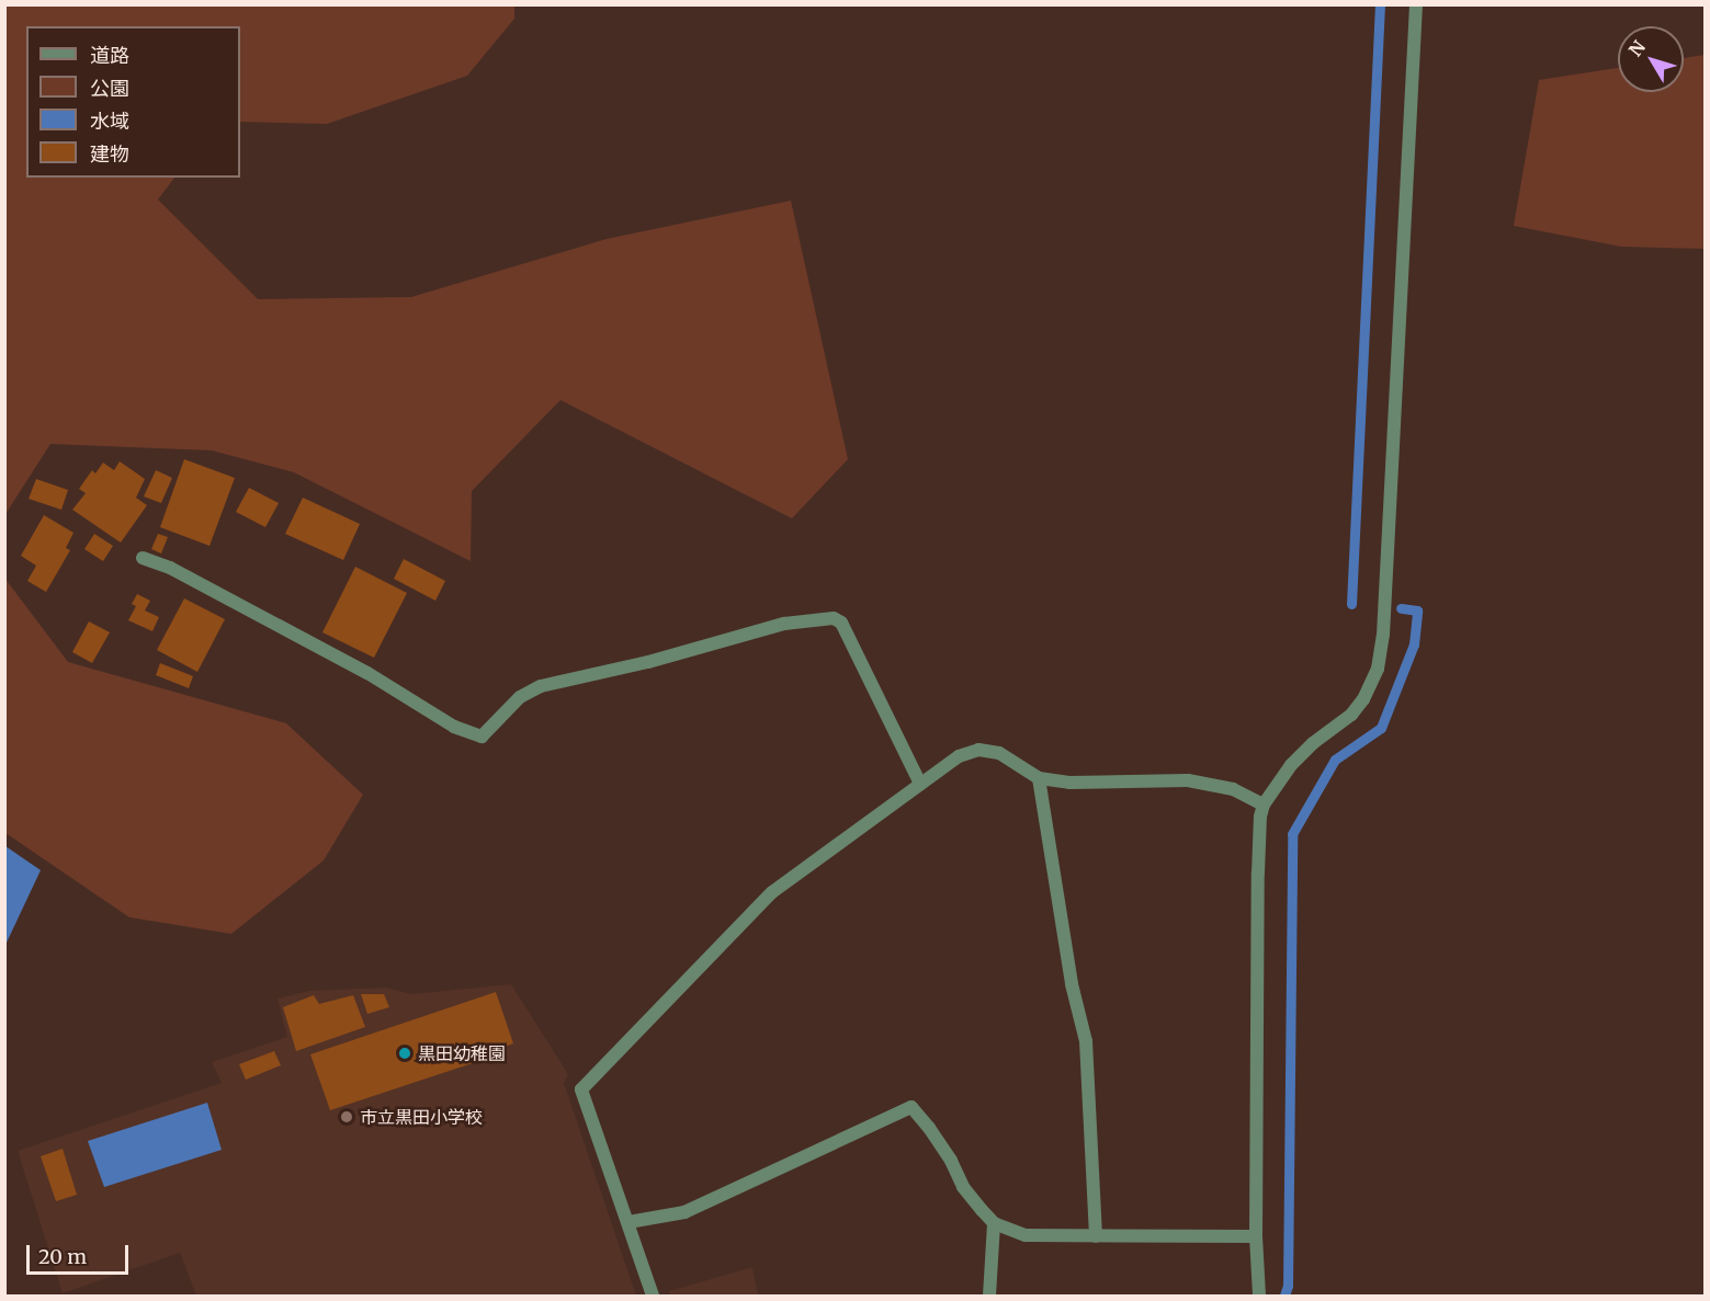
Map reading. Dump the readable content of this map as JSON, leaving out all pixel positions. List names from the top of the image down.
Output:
{
  "places": ["黒田幼稚園", "市立黒田小学校"],
  "legend": [
    "道路",
    "公園",
    "水域",
    "建物"
  ],
  "scale_bar": "20 m",
  "north": "top left"
}
